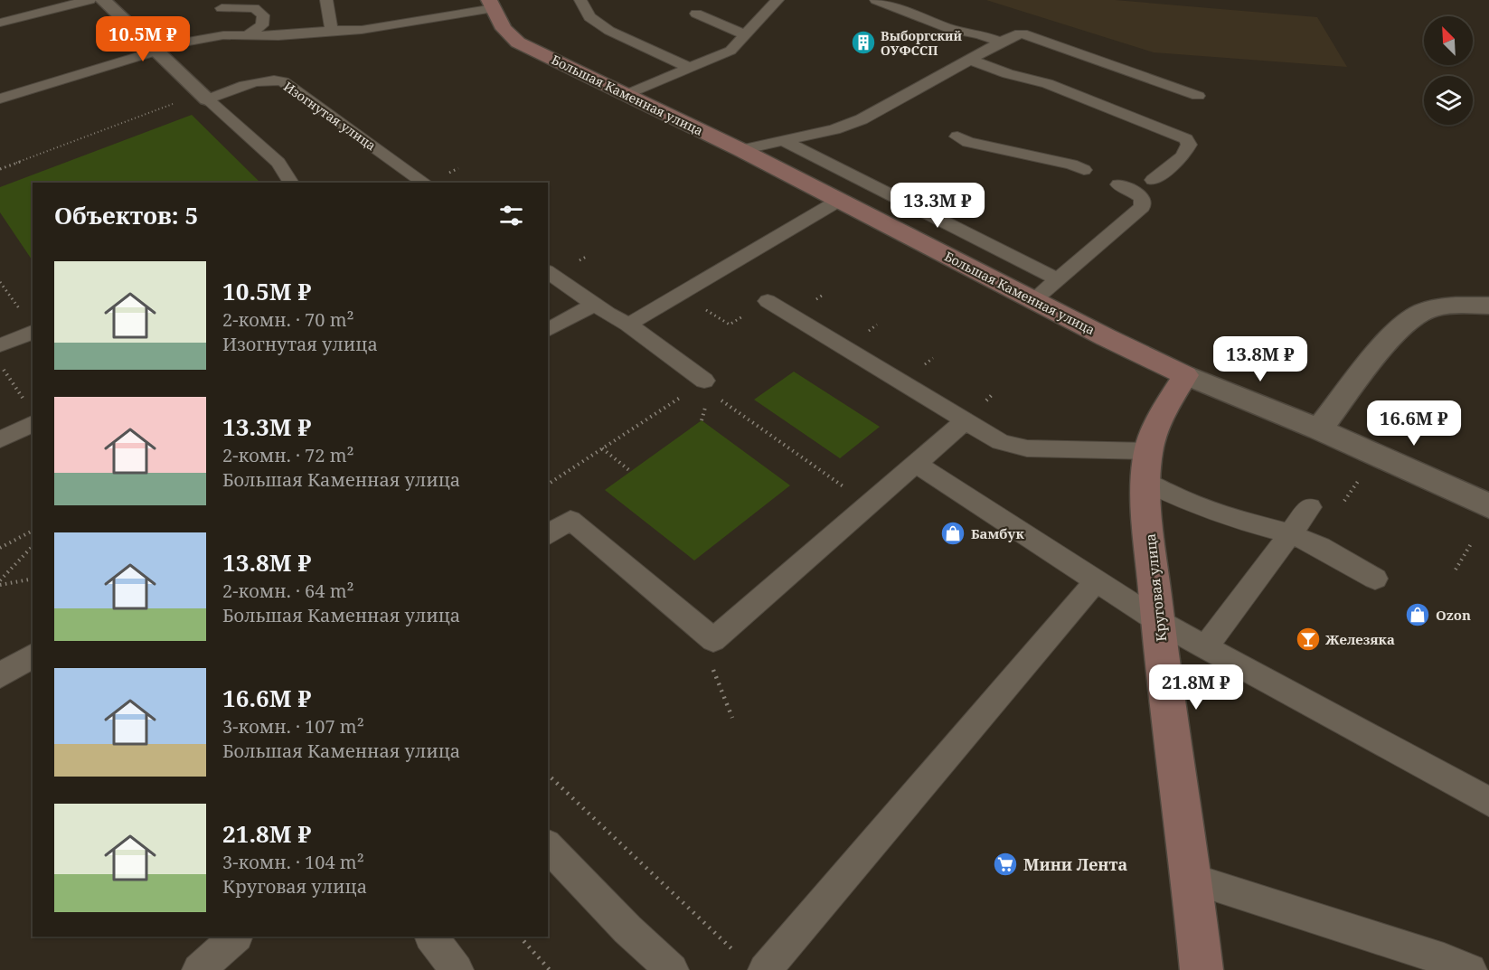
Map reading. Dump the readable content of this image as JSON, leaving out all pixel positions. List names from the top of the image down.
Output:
{
  "streets": {
    "street": ["Большая Каменная улица", "Круговая улица"],
    "lane": ["Изогнутая улица"]
  },
  "crossings": [
    ["Большая Каменная улица", "Круговая улица"]
  ],
  "places": {
    "building": ["Выборгский ОУФССП"],
    "shop": ["Бамбук", "Ozon"],
    "bar": ["Железяка"],
    "supermarket": ["Мини Лента"]
  },
  "north": "top left",
  "page": {
    "price": [
      "10.5M ₽",
      "13.3M ₽",
      "13.8M ₽",
      "16.6M ₽",
      "21.8M ₽"
    ],
    "heading": "Объектов: 5",
    "list": [
      {
        "name": "10.5M ₽",
        "note": "2-комн. · 70 m² · Изогнутая улица"
      },
      {
        "name": "13.3M ₽",
        "note": "2-комн. · 72 m² · Большая Каменная улица"
      },
      {
        "name": "13.8M ₽",
        "note": "2-комн. · 64 m² · Большая Каменная улица"
      },
      {
        "name": "16.6M ₽",
        "note": "3-комн. · 107 m² · Большая Каменная улица"
      },
      {
        "name": "21.8M ₽",
        "note": "3-комн. · 104 m² · Круговая улица"
      }
    ]
  }
}
